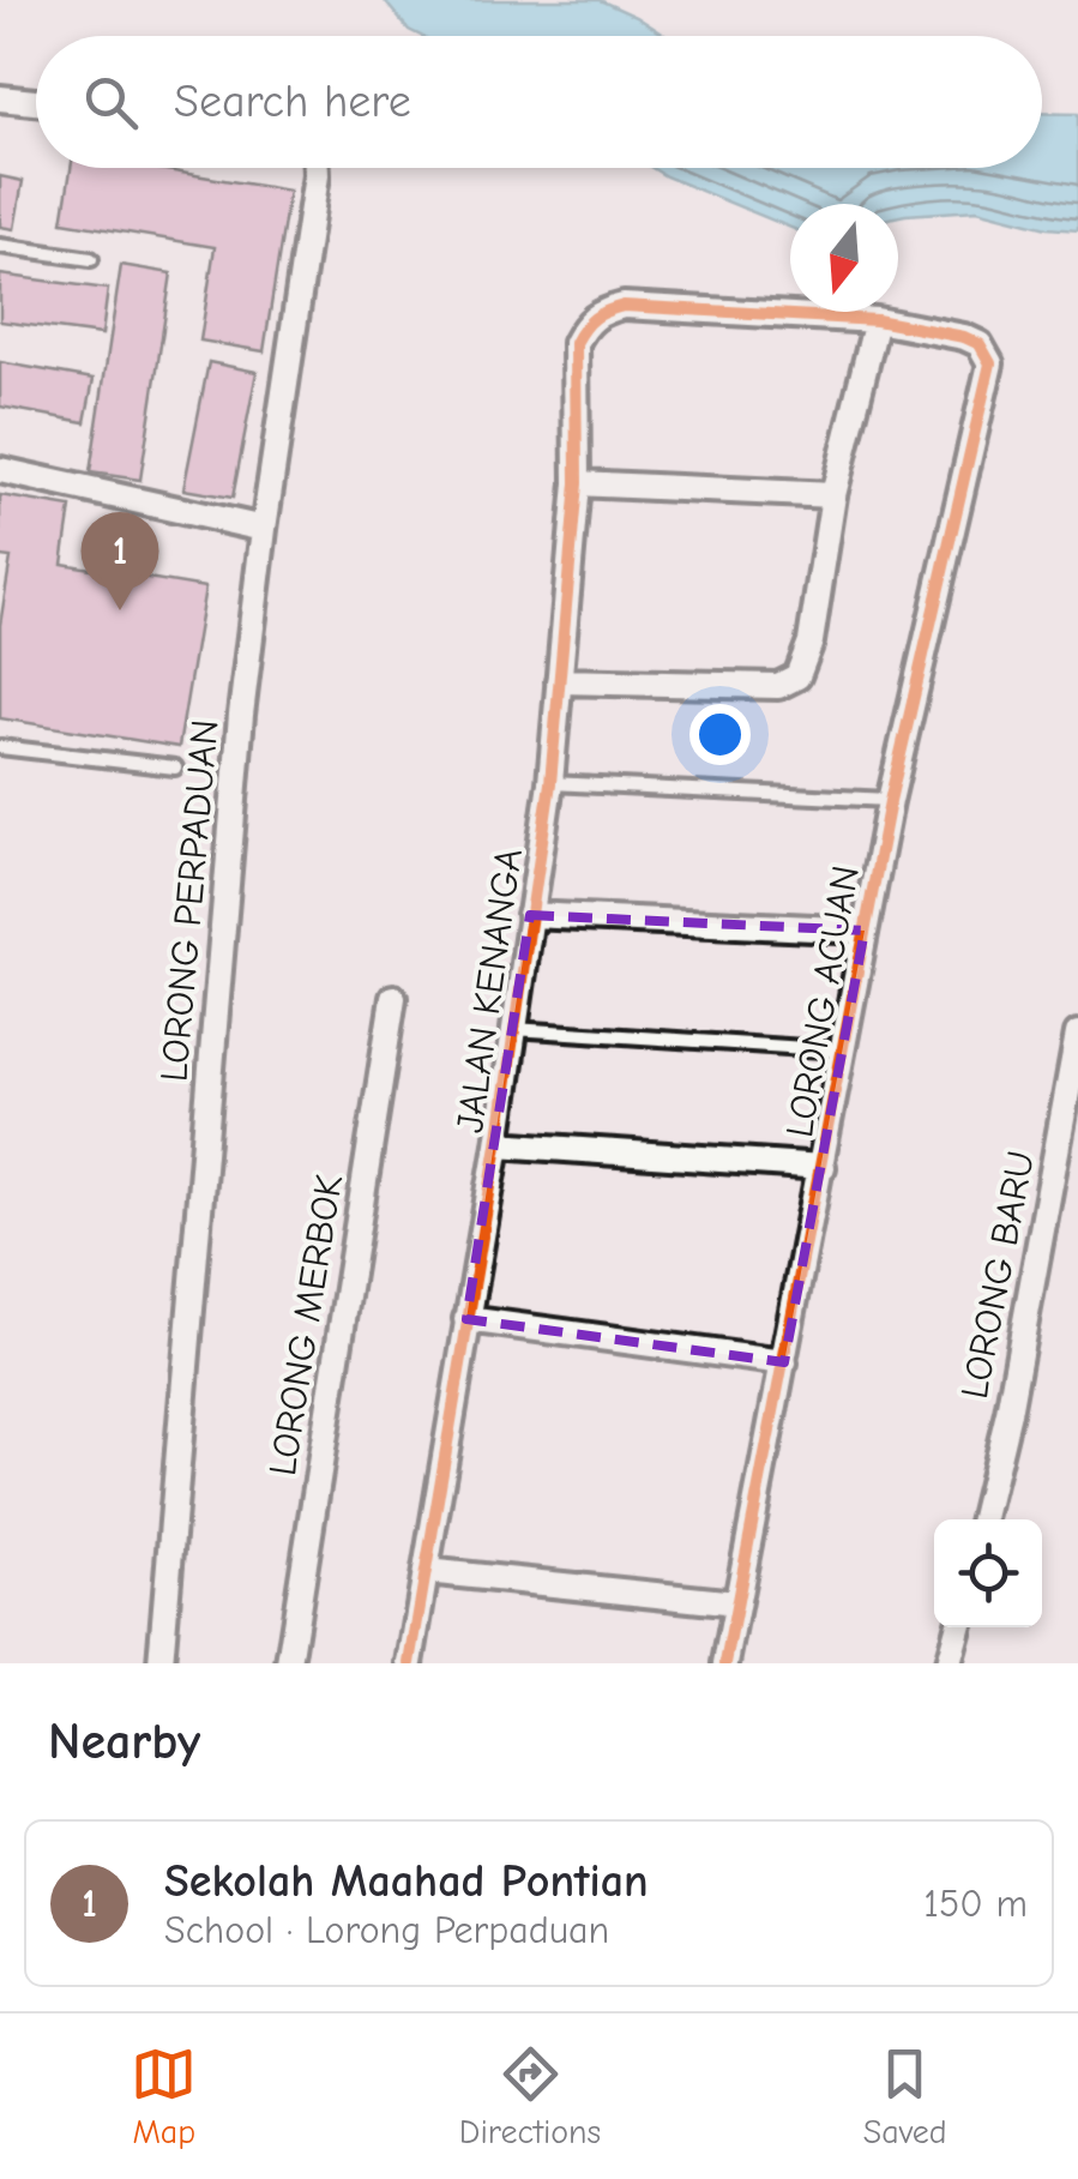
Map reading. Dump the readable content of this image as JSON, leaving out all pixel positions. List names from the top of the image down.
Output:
{
  "streets": {
    "street": [
      "LORONG PERPADUAN",
      "JALAN KENANGA",
      "LORONG ACUAN",
      "LORONG BARU",
      "LORONG MERBOK"
    ]
  },
  "crossings": [
    ["JALAN KENANGA", "LORONG ACUAN"]
  ],
  "north": "bottom",
  "page": {
    "search": "Search here",
    "pins": "1",
    "heading": "Nearby",
    "list": [
      {
        "mark": "1",
        "name": "Sekolah Maahad Pontian",
        "note": "School · Lorong Perpaduan",
        "value": "150 m"
      }
    ],
    "nav": ["Map", "Directions", "Saved"]
  }
}
